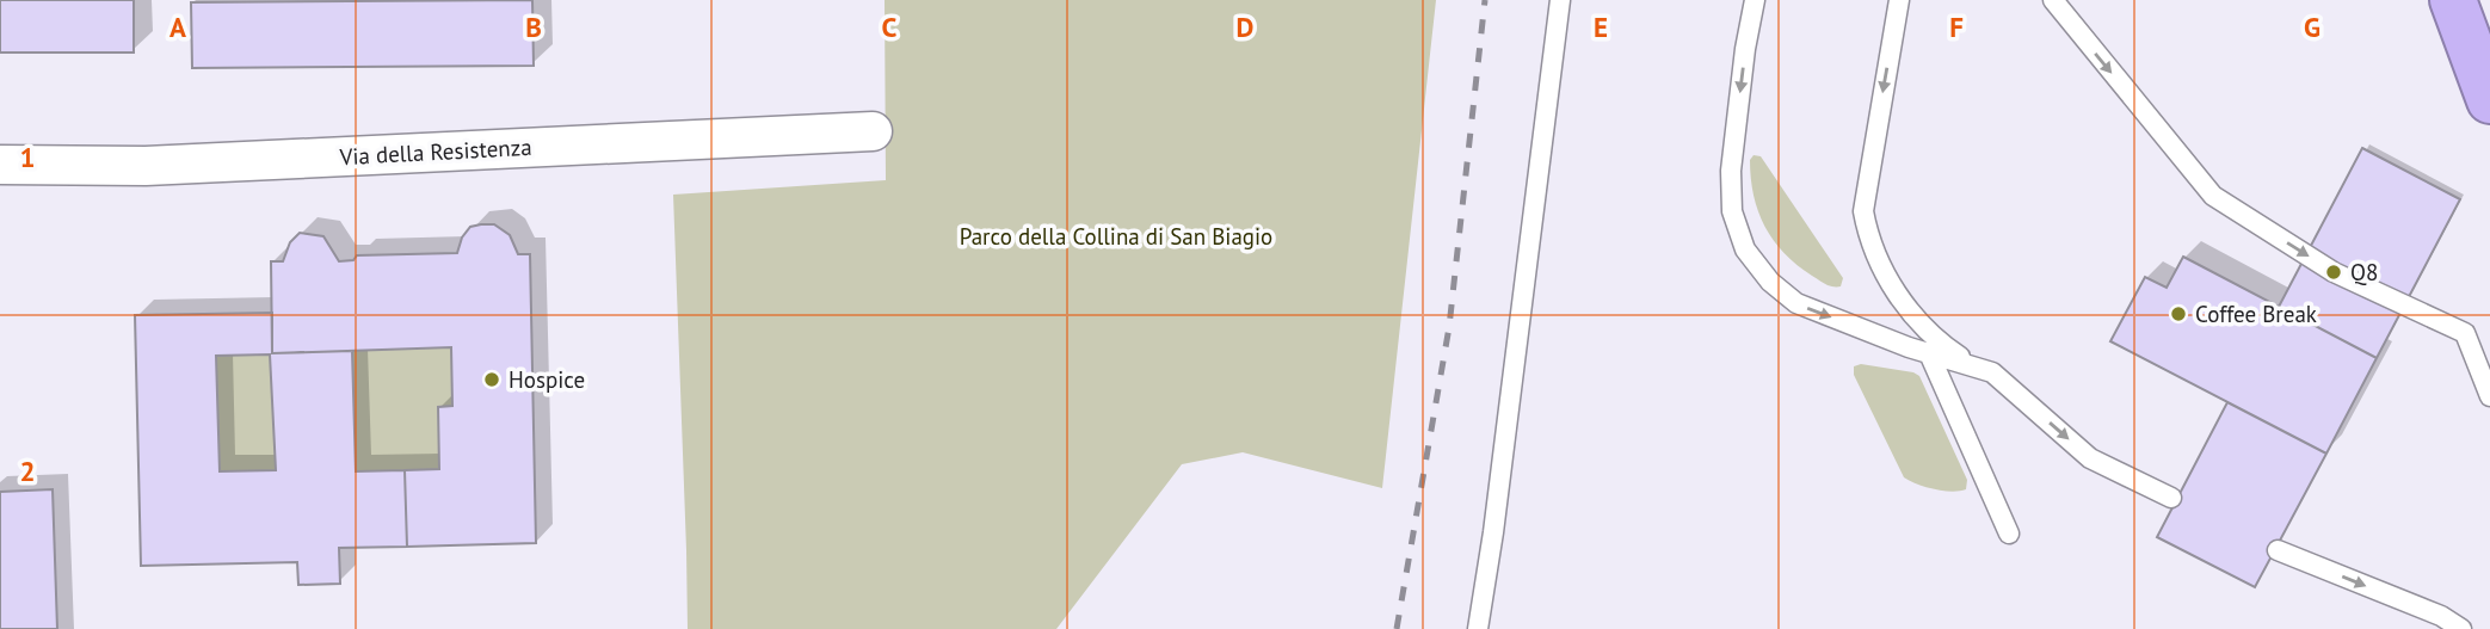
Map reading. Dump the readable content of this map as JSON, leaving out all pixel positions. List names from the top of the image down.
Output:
{
  "streets": {
    "street": ["Via della Resistenza"]
  },
  "parks": ["Parco della Collina di San Biagio"],
  "places": ["Q8", "Coffee Break", "Hospice"],
  "grid": {
    "columns": [
      "A",
      "B",
      "C",
      "D",
      "E",
      "F",
      "G"
    ],
    "rows": ["1", "2"]
  }
}
